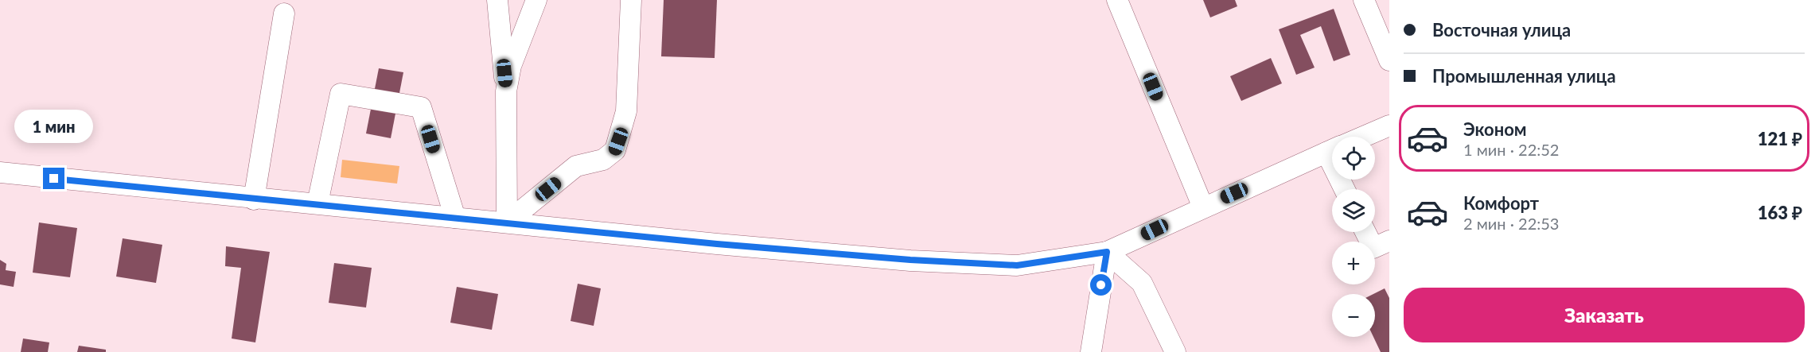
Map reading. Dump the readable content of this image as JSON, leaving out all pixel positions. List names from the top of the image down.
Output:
{
  "page": {
    "banner": ["Восточная улица", "Промышленная улица"],
    "list": [
      {
        "name": "Эконом",
        "note": "1 мин · 22:52",
        "value": "121 ₽"
      },
      {
        "name": "Комфорт",
        "note": "2 мин · 22:53",
        "value": "163 ₽"
      }
    ],
    "bubble": "1 мин",
    "map_buttons": ["+", "−"],
    "buttons": "Заказать"
  }
}
